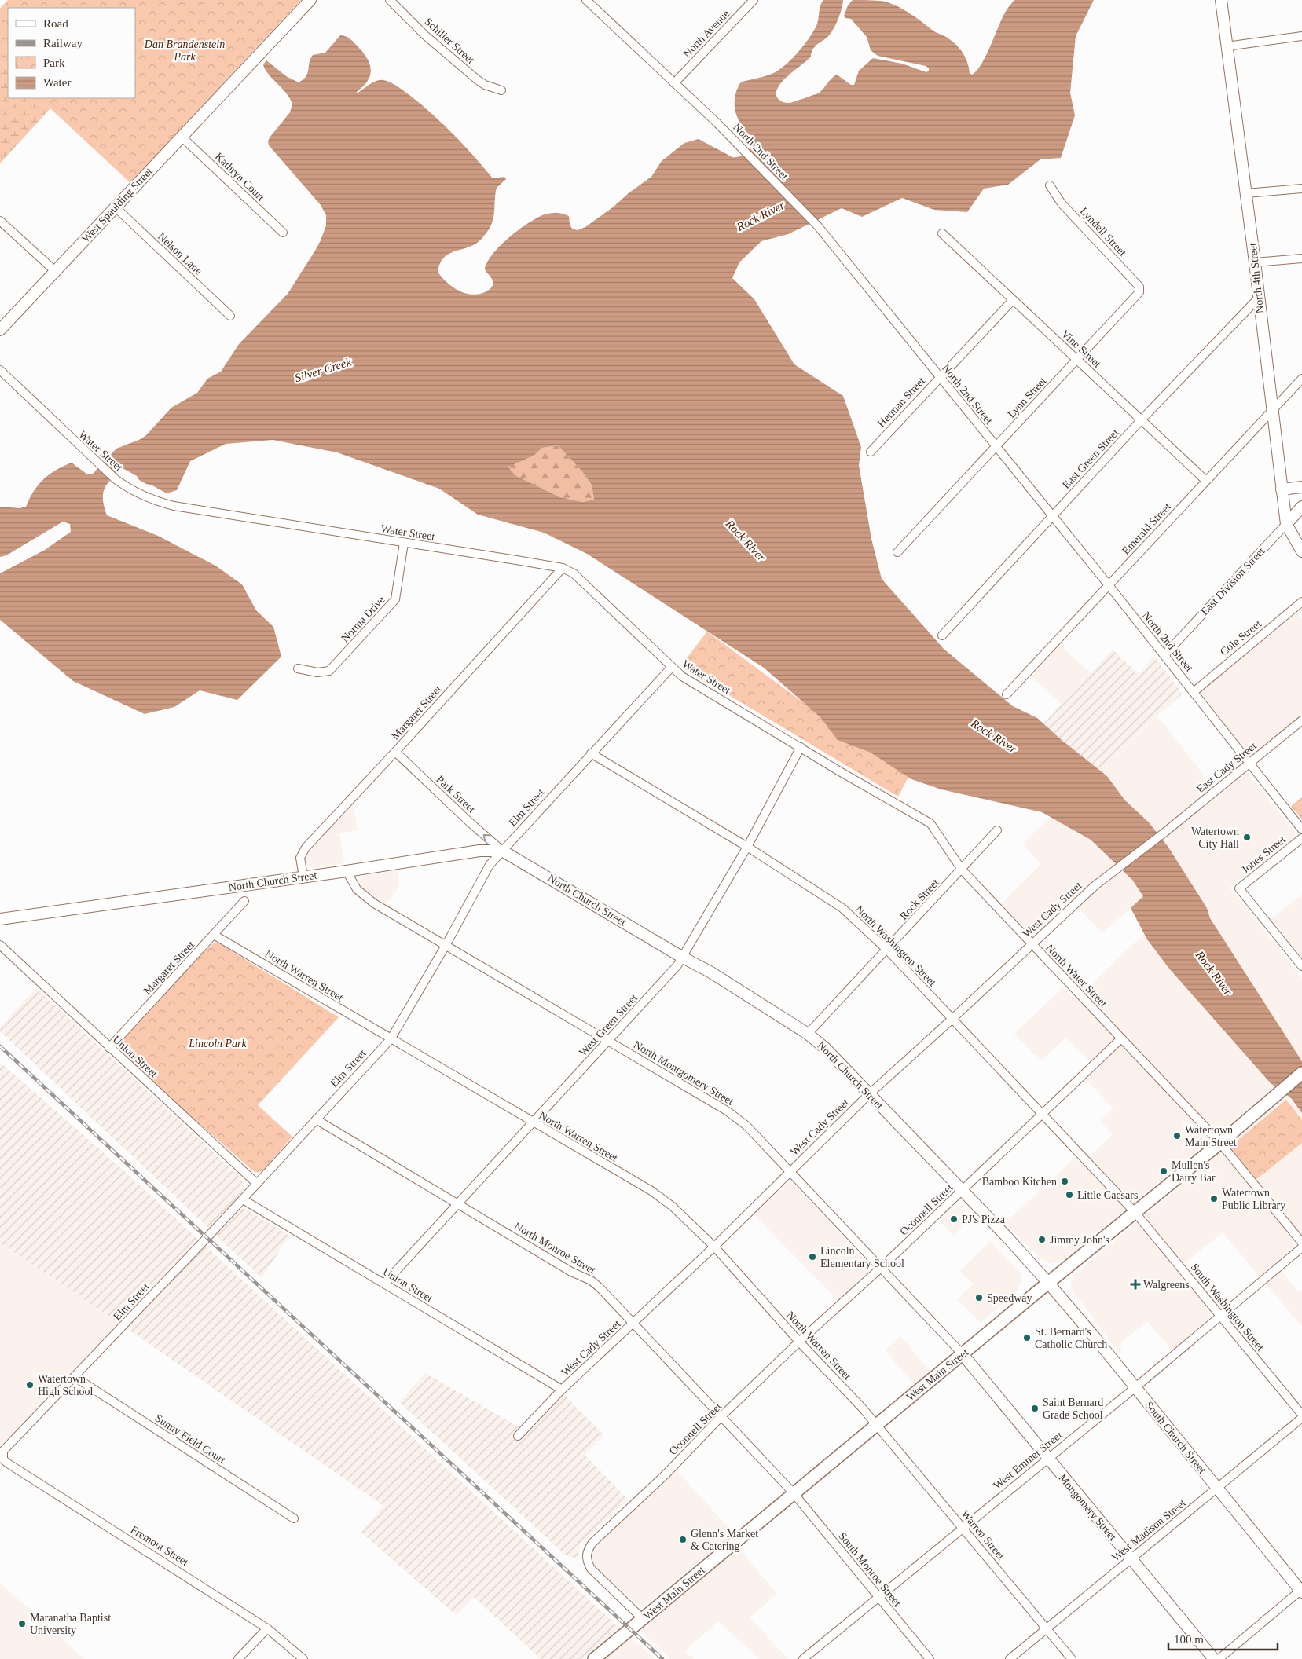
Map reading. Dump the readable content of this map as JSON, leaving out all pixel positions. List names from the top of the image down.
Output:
{
  "streets": {
    "main road": [
      "West Spaulding Street",
      "North 4th Street",
      "East Division Street",
      "North Church Street",
      "West Main Street",
      "South Church Street",
      "Mongomery Street"
    ],
    "street": [
      "North Avenue",
      "Schiller Street",
      "North 2nd Street",
      "Kathryn Court",
      "Lyndell Street",
      "Nelson Lane",
      "Vine Street",
      "Lynn Street",
      "Herman Street",
      "Water Street",
      "East Green Street",
      "Emerald Street",
      "Norma Drive",
      "Cole Street",
      "Margaret Street",
      "East Cady Street",
      "Park Street",
      "Elm Street",
      "Jones Street",
      "Rock Street",
      "West Cady Street",
      "North Washington Street",
      "North Warren Street",
      "North Water Street",
      "West Green Street",
      "Union Street",
      "North Montgomery Street",
      "Oconnell Street",
      "North Monroe Street",
      "South Washington Street",
      "Sunny Field Court",
      "West Emmet Street",
      "West Madison Street",
      "Warren Street",
      "Fremont Street",
      "South Monroe Street"
    ]
  },
  "crossings": [
    ["North Avenue", "North 2nd Street"],
    ["North 2nd Street", "Lynn Street"],
    ["North 2nd Street", "Herman Street"],
    ["North 2nd Street", "East Green Street"],
    ["North 2nd Street", "Emerald Street"],
    ["North 2nd Street", "East Division Street"],
    ["North 2nd Street", "Cole Street"],
    ["North 2nd Street", "East Cady Street"],
    ["Kathryn Court", "West Spaulding Street"],
    ["West Spaulding Street", "Nelson Lane"],
    ["Lyndell Street", "Lynn Street"],
    ["North 4th Street", "East Green Street"],
    ["North 4th Street", "Emerald Street"],
    ["North 4th Street", "East Division Street"],
    ["Vine Street", "Lynn Street"],
    ["Vine Street", "Herman Street"],
    ["Vine Street", "East Green Street"],
    ["Vine Street", "Emerald Street"],
    ["Water Street", "Norma Drive"],
    ["Water Street", "Margaret Street"],
    ["Water Street", "Elm Street"],
    ["Water Street", "North Water Street"],
    ["Water Street", "West Green Street"],
    ["Margaret Street", "Park Street"],
    ["Margaret Street", "North Church Street"],
    ["Margaret Street", "North Warren Street"],
    ["Margaret Street", "Union Street"],
    ["East Cady Street", "West Cady Street"],
    ["Park Street", "Elm Street"],
    ["Park Street", "North Church Street"],
    ["Elm Street", "North Church Street"],
    ["Elm Street", "North Washington Street"],
    ["Elm Street", "North Warren Street"],
    ["Elm Street", "Union Street"],
    ["Elm Street", "North Montgomery Street"],
    ["Elm Street", "North Monroe Street"],
    ["Elm Street", "Sunny Field Court"],
    ["Elm Street", "Fremont Street"],
    ["North Church Street", "Rock Street"],
    ["North Church Street", "West Cady Street"],
    ["North Church Street", "West Green Street"],
    ["North Church Street", "North Montgomery Street"],
    ["North Church Street", "Oconnell Street"],
    ["North Church Street", "West Main Street"],
    ["North Church Street", "South Church Street"],
    ["Rock Street", "North Washington Street"],
    ["Rock Street", "North Water Street"],
    ["West Cady Street", "North Washington Street"],
    ["West Cady Street", "North Warren Street"],
    ["West Cady Street", "North Water Street"],
    ["West Cady Street", "Union Street"],
    ["West Cady Street", "North Montgomery Street"],
    ["West Cady Street", "North Monroe Street"],
    ["North Washington Street", "West Green Street"],
    ["North Washington Street", "Oconnell Street"],
    ["North Washington Street", "South Washington Street"],
    ["North Washington Street", "West Main Street"],
    ["North Warren Street", "West Green Street"],
    ["North Warren Street", "Oconnell Street"],
    ["North Warren Street", "West Main Street"],
    ["North Warren Street", "Warren Street"],
    ["North Water Street", "West Green Street"],
    ["North Water Street", "Oconnell Street"],
    ["North Water Street", "West Main Street"],
    ["West Green Street", "Union Street"],
    ["West Green Street", "North Montgomery Street"],
    ["West Green Street", "North Monroe Street"],
    ["North Montgomery Street", "Oconnell Street"],
    ["North Montgomery Street", "West Main Street"],
    ["North Montgomery Street", "Mongomery Street"],
    ["Oconnell Street", "North Monroe Street"],
    ["Oconnell Street", "West Main Street"],
    ["North Monroe Street", "West Main Street"],
    ["North Monroe Street", "South Monroe Street"],
    ["South Washington Street", "West Main Street"],
    ["South Washington Street", "West Emmet Street"],
    ["West Main Street", "South Church Street"],
    ["West Main Street", "Mongomery Street"],
    ["West Main Street", "Warren Street"],
    ["West Main Street", "South Monroe Street"],
    ["South Church Street", "West Emmet Street"],
    ["South Church Street", "West Madison Street"],
    ["West Emmet Street", "Mongomery Street"],
    ["West Emmet Street", "Warren Street"],
    ["West Emmet Street", "South Monroe Street"],
    ["Mongomery Street", "West Madison Street"],
    ["West Madison Street", "Warren Street"]
  ],
  "one_way": ["Park Street"],
  "water": ["Rock River", "Silver Creek"],
  "parks": ["Dan Brandenstein Park", "Lincoln Park"],
  "places": {
    "other": [
      "Watertown City Hall",
      "Watertown Main Street",
      "Mullen's Dairy Bar",
      "Bamboo Kitchen",
      "Little Caesars",
      "Watertown Public Library",
      "PJ's Pizza",
      "Jimmy John's",
      "Lincoln Elementary School",
      "Speedway",
      "St. Bernard's Catholic Church",
      "Watertown High School",
      "Saint Bernard Grade School",
      "Glenn's Market & Catering",
      "Maranatha Baptist University"
    ],
    "health": ["Walgreens"]
  },
  "legend": [
    "Road",
    "Railway",
    "Park",
    "Water"
  ],
  "scale_bar": "100 m"
}
